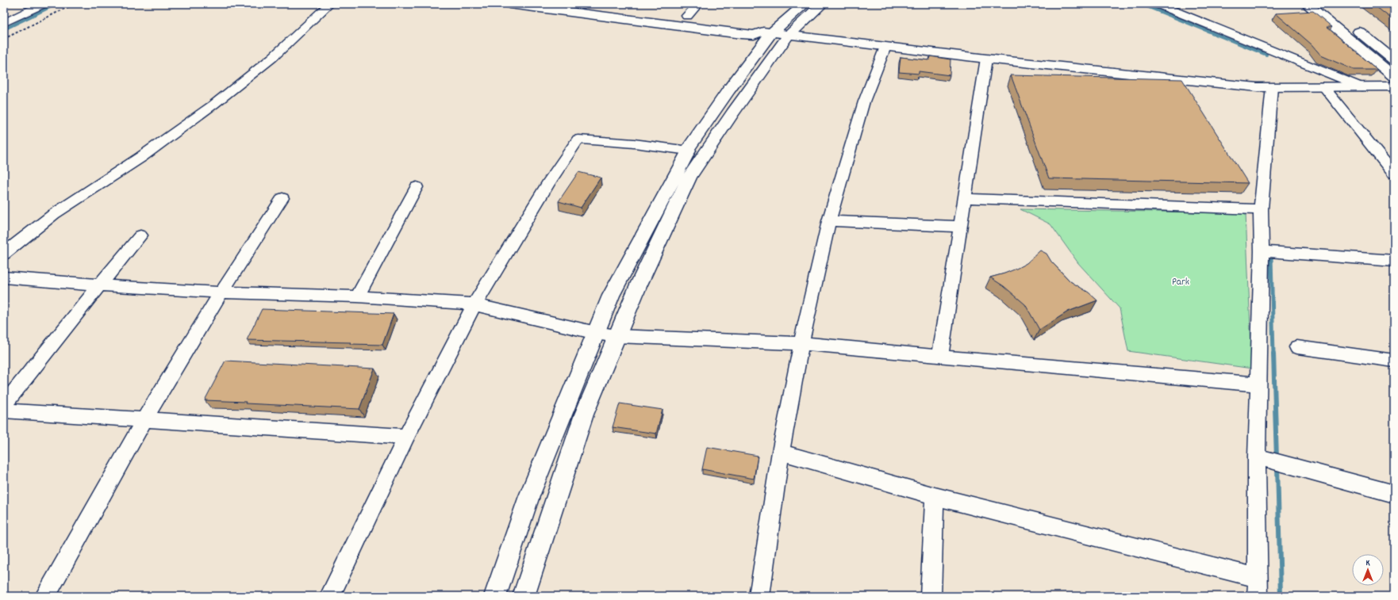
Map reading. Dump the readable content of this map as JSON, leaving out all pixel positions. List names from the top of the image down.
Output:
{
  "parks": ["Park"],
  "north": "top"
}
